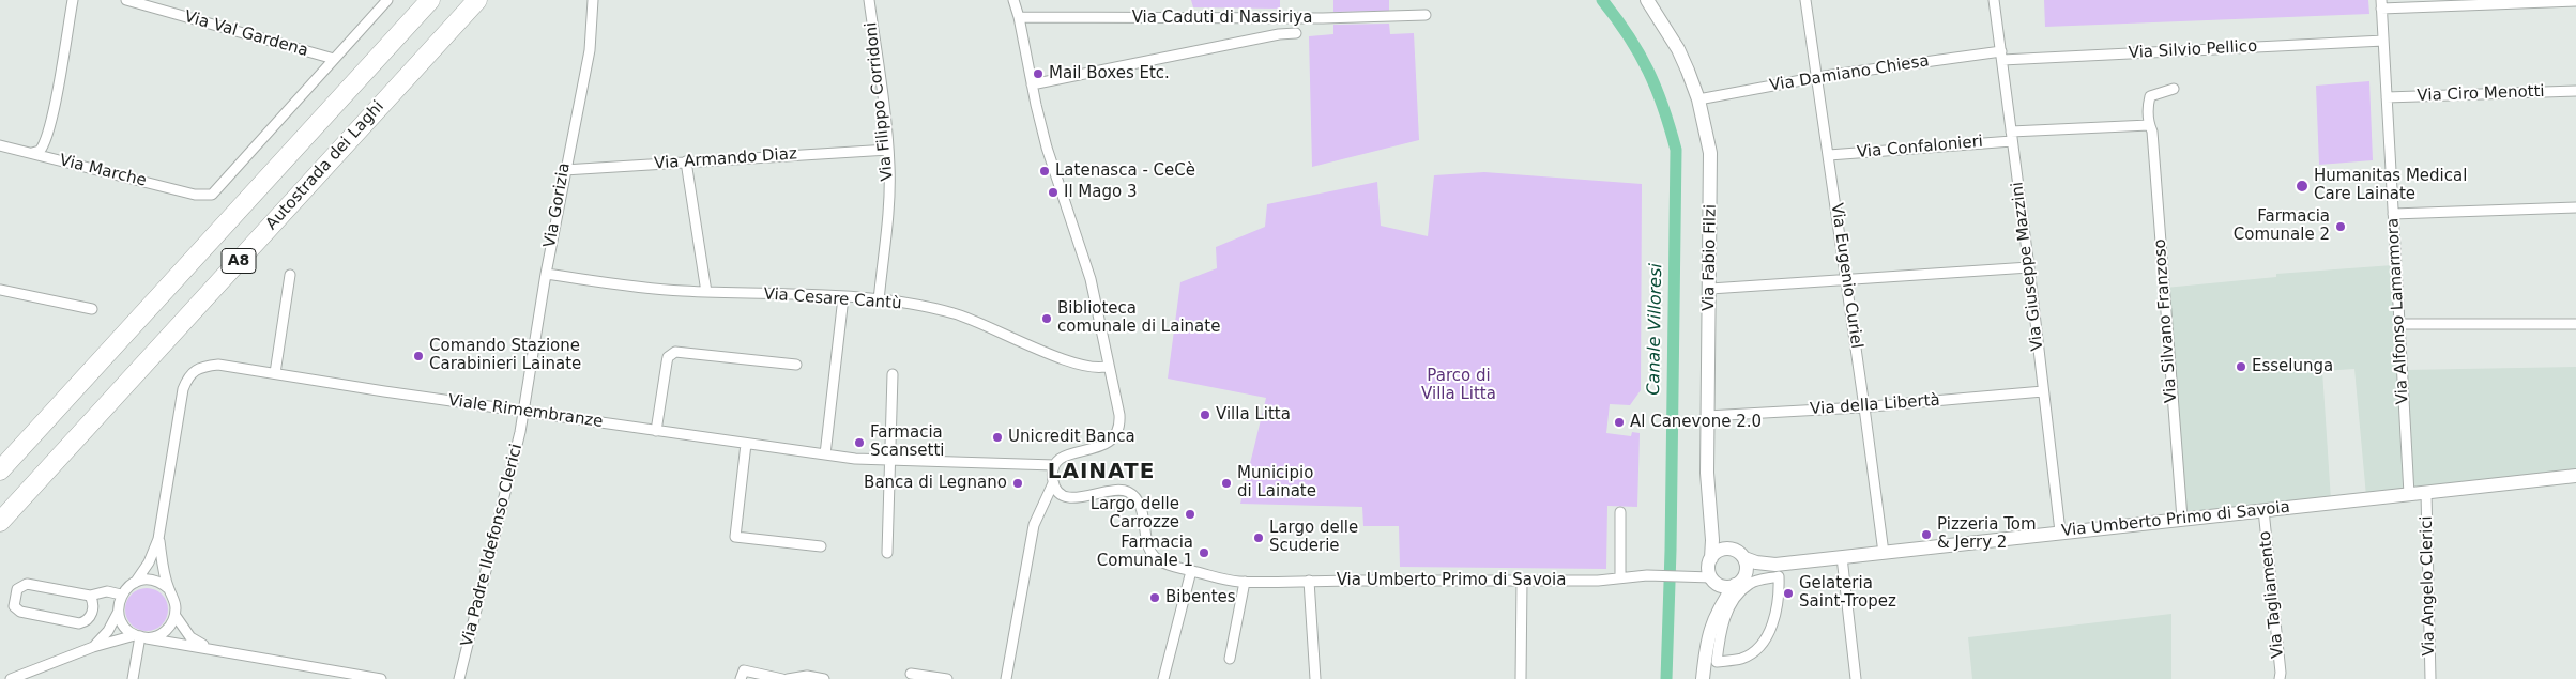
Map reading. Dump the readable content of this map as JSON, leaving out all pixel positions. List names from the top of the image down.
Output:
{
  "streets": {
    "highway": ["Autostrada dei Laghi", "A8"],
    "street": [
      "Via Caduti di Nassiriya",
      "Via Val Gardena",
      "Via Silvio Pellico",
      "Via Damiano Chiesa",
      "Via Ciro Menotti",
      "Via Filippo Corridoni",
      "Via Confalonieri",
      "Via Armando Diaz",
      "Via Marche",
      "Via Gorizia",
      "Via Fabio Filzi",
      "Via Giuseppe Mazzini",
      "Via Eugenio Curiel",
      "Via Cesare Cantù",
      "Via Alfonso Lamarmora",
      "Via Silvano Franzoso",
      "Via della Libertà",
      "Viale Rimembranze",
      "Via Umberto Primo di Savoia",
      "Via Padre Ildefonso Clerici",
      "Via Angelo Clerici",
      "Via Tagliamento"
    ]
  },
  "crossings": [
    ["Via Val Gardena", "Via Marche"],
    ["Via Silvio Pellico", "Via Damiano Chiesa"],
    ["Via Silvio Pellico", "Via Giuseppe Mazzini"],
    ["Via Silvio Pellico", "Via Alfonso Lamarmora"],
    ["Via Damiano Chiesa", "Via Fabio Filzi"],
    ["Via Damiano Chiesa", "Via Giuseppe Mazzini"],
    ["Via Damiano Chiesa", "Via Eugenio Curiel"],
    ["Via Ciro Menotti", "Via Alfonso Lamarmora"],
    ["Via Filippo Corridoni", "Via Armando Diaz"],
    ["Via Filippo Corridoni", "Via Cesare Cantù"],
    ["Via Confalonieri", "Via Giuseppe Mazzini"],
    ["Via Confalonieri", "Via Eugenio Curiel"],
    ["Via Confalonieri", "Via Silvano Franzoso"],
    ["Via Armando Diaz", "Via Gorizia"],
    ["Via Gorizia", "Via Cesare Cantù"],
    ["Via Gorizia", "Viale Rimembranze"],
    ["Via Gorizia", "Via Padre Ildefonso Clerici"],
    ["Via Fabio Filzi", "Via della Libertà"],
    ["Via Fabio Filzi", "Via Umberto Primo di Savoia"],
    ["Via Giuseppe Mazzini", "Via della Libertà"],
    ["Via Giuseppe Mazzini", "Via Umberto Primo di Savoia"],
    ["Via Eugenio Curiel", "Via della Libertà"],
    ["Via Eugenio Curiel", "Via Umberto Primo di Savoia"],
    ["Via Alfonso Lamarmora", "Via Umberto Primo di Savoia"],
    ["Via Silvano Franzoso", "Via Umberto Primo di Savoia"],
    ["Viale Rimembranze", "Via Umberto Primo di Savoia"],
    ["Viale Rimembranze", "Via Padre Ildefonso Clerici"],
    ["Via Umberto Primo di Savoia", "Via Angelo Clerici"],
    ["Via Umberto Primo di Savoia", "Via Tagliamento"]
  ],
  "districts": ["LAINATE"],
  "water": ["Canale Villoresi"],
  "parks": ["Parco di Villa Litta"],
  "places": [
    "Mail Boxes Etc.",
    "Latenasca - CeCè",
    "Humanitas Medical Care Lainate",
    "Il Mago 3",
    "Farmacia Comunale 2",
    "Biblioteca comunale di Lainate",
    "Comando Stazione Carabinieri Lainate",
    "Esselunga",
    "Villa Litta",
    "Al Canevone 2.0",
    "Unicredit Banca",
    "Farmacia Scansetti",
    "Banca di Legnano",
    "Municipio di Lainate",
    "Largo delle Carrozze",
    "Pizzeria Tom & Jerry 2",
    "Largo delle Scuderie",
    "Farmacia Comunale 1",
    "Gelateria Saint-Tropez",
    "Bibentes"
  ]
}
